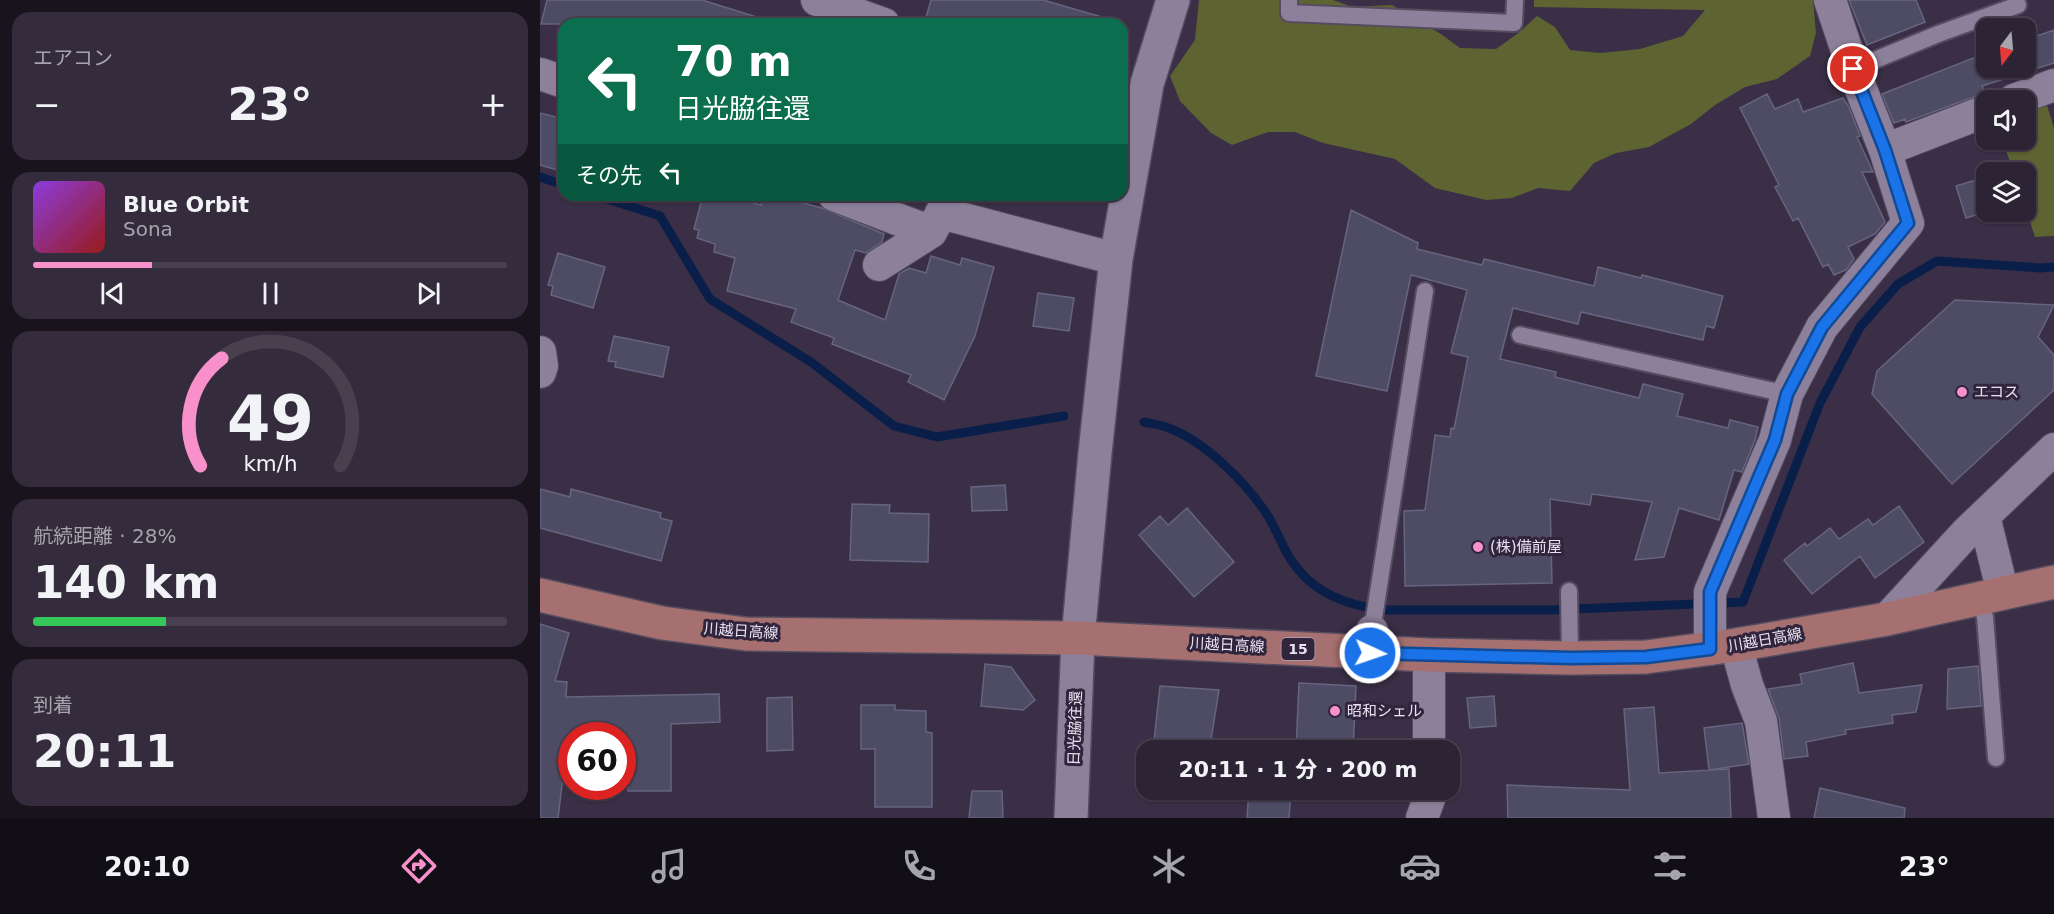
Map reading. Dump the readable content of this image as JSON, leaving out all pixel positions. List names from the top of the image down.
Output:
{
  "streets": {
    "main road": ["川越日高線", "15"],
    "street": ["日光脇往還"]
  },
  "crossings": [
    ["川越日高線", "日光脇往還"]
  ],
  "places": ["エコス", "(株)備前屋", "昭和シェル"],
  "north": "bottom",
  "page": {
    "tile": [
      "エアコン",
      ["航続距離 · 28%", "140 km"],
      ["到着", "20:11"]
    ],
    "turn": ["70 m", "日光脇往還"],
    "heat": ["−", "23°", "+"],
    "then": "その先",
    "song": ["Blue Orbit", "Sona"],
    "limit": "60",
    "trip": "20:11 · 1 分 · 200 m",
    "tabs": ["20:10", "23°"],
    "gauge": ["49", "km/h"]
  }
}
